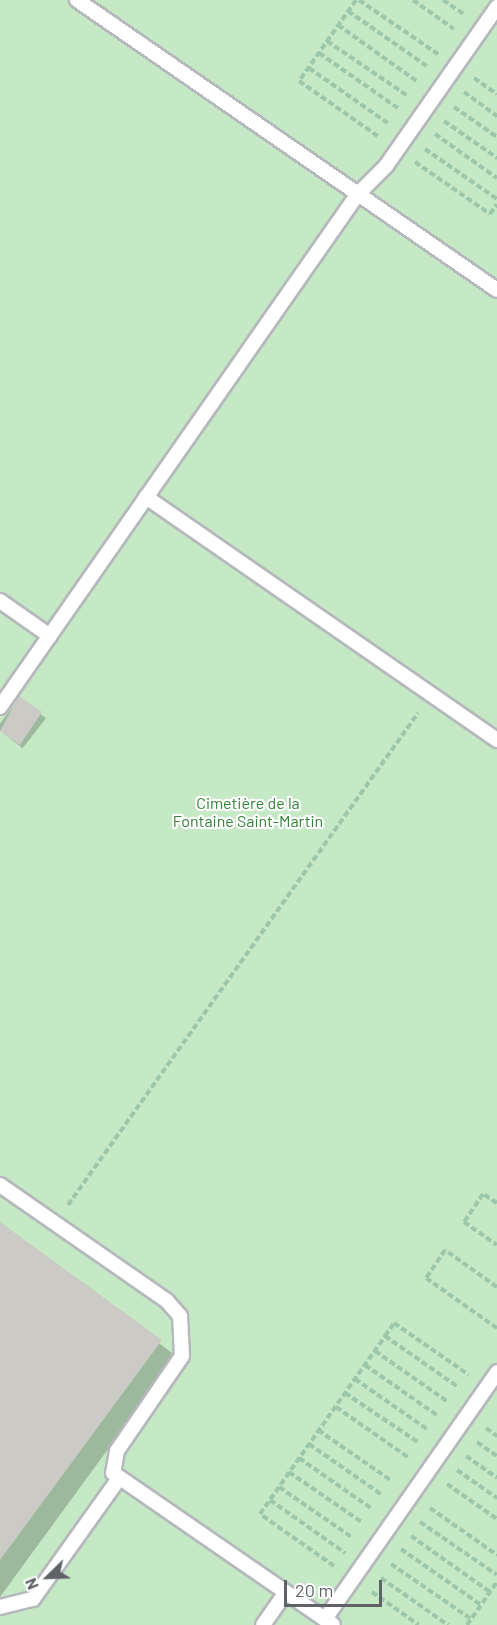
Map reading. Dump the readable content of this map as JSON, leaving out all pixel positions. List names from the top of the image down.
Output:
{
  "parks": ["Cimetière de la Fontaine Saint-Martin"],
  "scale_bar": "20 m",
  "north": "bottom left"
}
